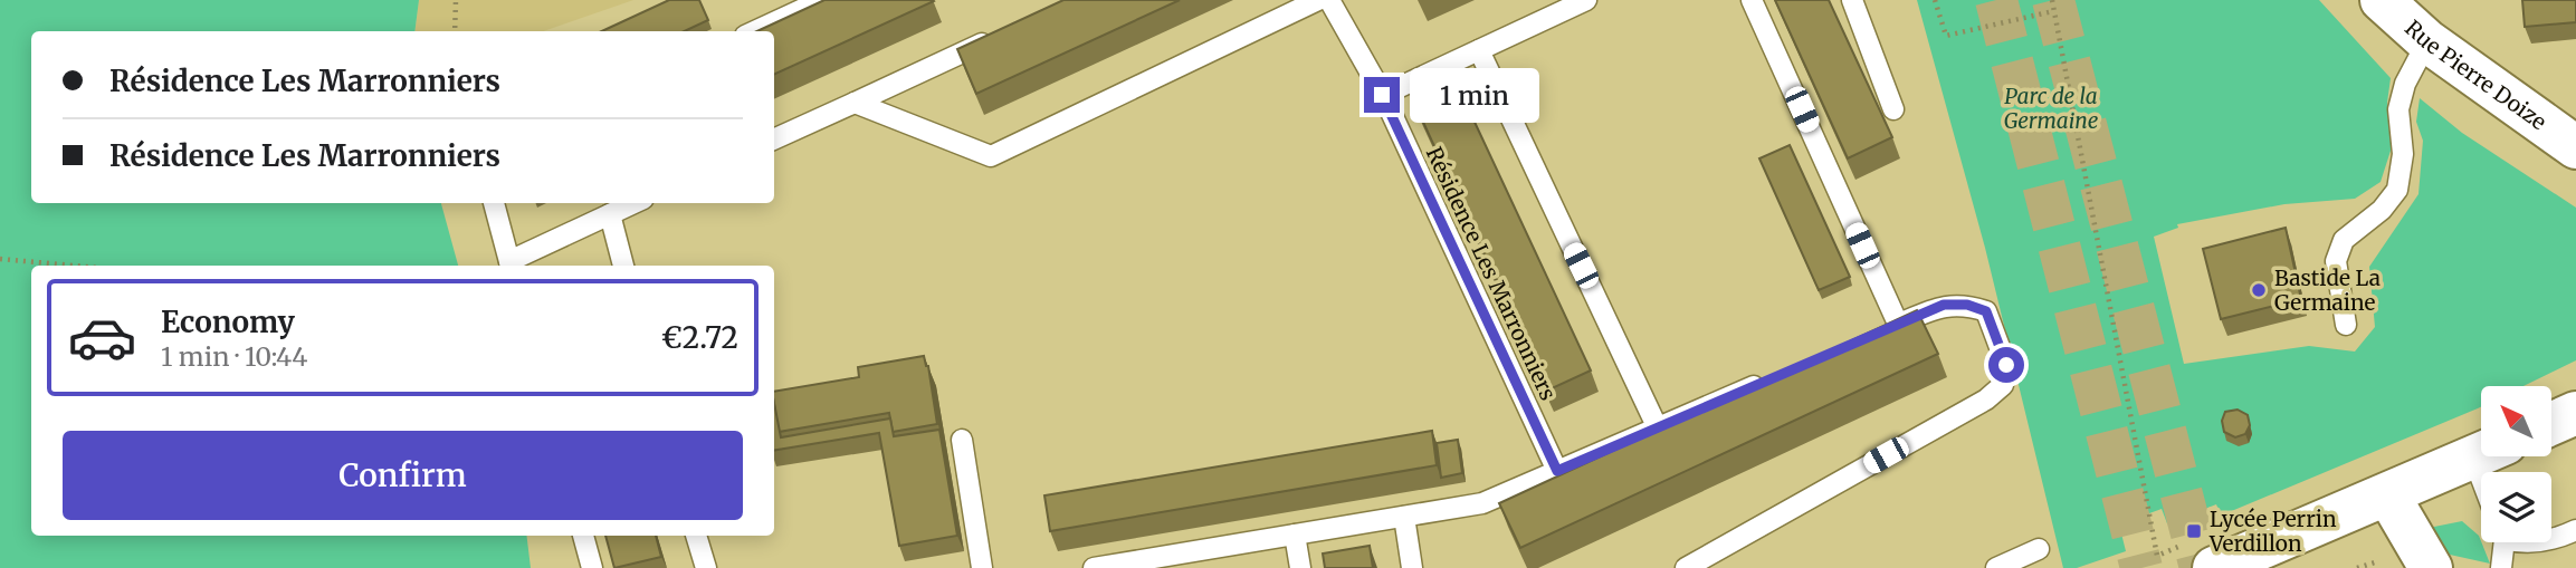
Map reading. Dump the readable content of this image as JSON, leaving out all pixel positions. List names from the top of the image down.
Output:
{
  "streets": {
    "street": ["Rue Pierre Doize"],
    "lane": ["Résidence Les Marronniers"]
  },
  "parks": ["Parc de la Germaine"],
  "places": {
    "other": ["Bastide La Germaine"],
    "transit": ["Lycée Perrin Verdillon"]
  },
  "north": "top left",
  "page": {
    "banner": ["Résidence Les Marronniers", "Résidence Les Marronniers"],
    "bubble": "1 min",
    "list": [
      {
        "name": "Economy",
        "note": "1 min · 10:44",
        "value": "€2.72"
      }
    ],
    "buttons": "Confirm"
  }
}
